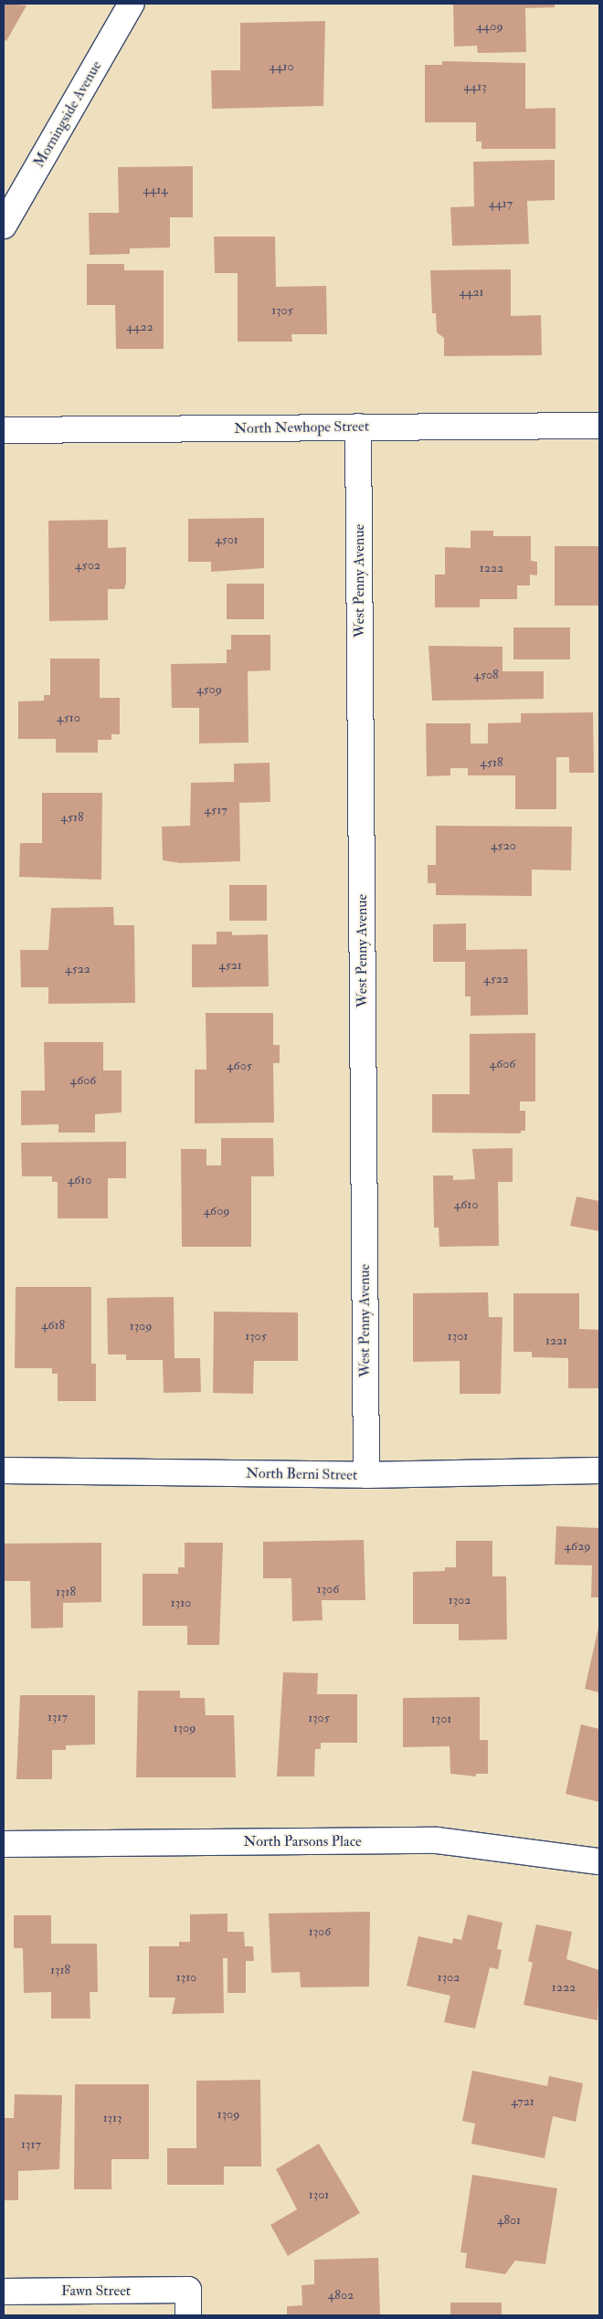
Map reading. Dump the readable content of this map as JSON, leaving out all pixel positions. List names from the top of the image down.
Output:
{
  "streets": {
    "street": [
      "Morningside Avenue",
      "North Newhope Street",
      "West Penny Avenue",
      "North Berni Street",
      "North Parsons Place",
      "Fawn Street"
    ]
  },
  "crossings": [
    ["North Newhope Street", "West Penny Avenue"],
    ["West Penny Avenue", "North Berni Street"]
  ],
  "house_numbers": [
    "4409",
    "4410",
    "4413",
    "4414",
    "4417",
    "4421",
    "1305",
    "4422",
    "4501",
    "4502",
    "1222",
    "4508",
    "4509",
    "4510",
    "4518",
    "4517",
    "4518",
    "4520",
    "4521",
    "4522",
    "4522",
    "4606",
    "4605",
    "4606",
    "4610",
    "4610",
    "4609",
    "4618",
    "1309",
    "1305",
    "1301",
    "1221",
    "4629",
    "1306",
    "1318",
    "1302",
    "1310",
    "1317",
    "1305",
    "1301",
    "1309",
    "1306",
    "1318",
    "1310",
    "1302",
    "1222",
    "4721",
    "1309",
    "1313",
    "1317",
    "1301",
    "4801",
    "4802"
  ]
}
